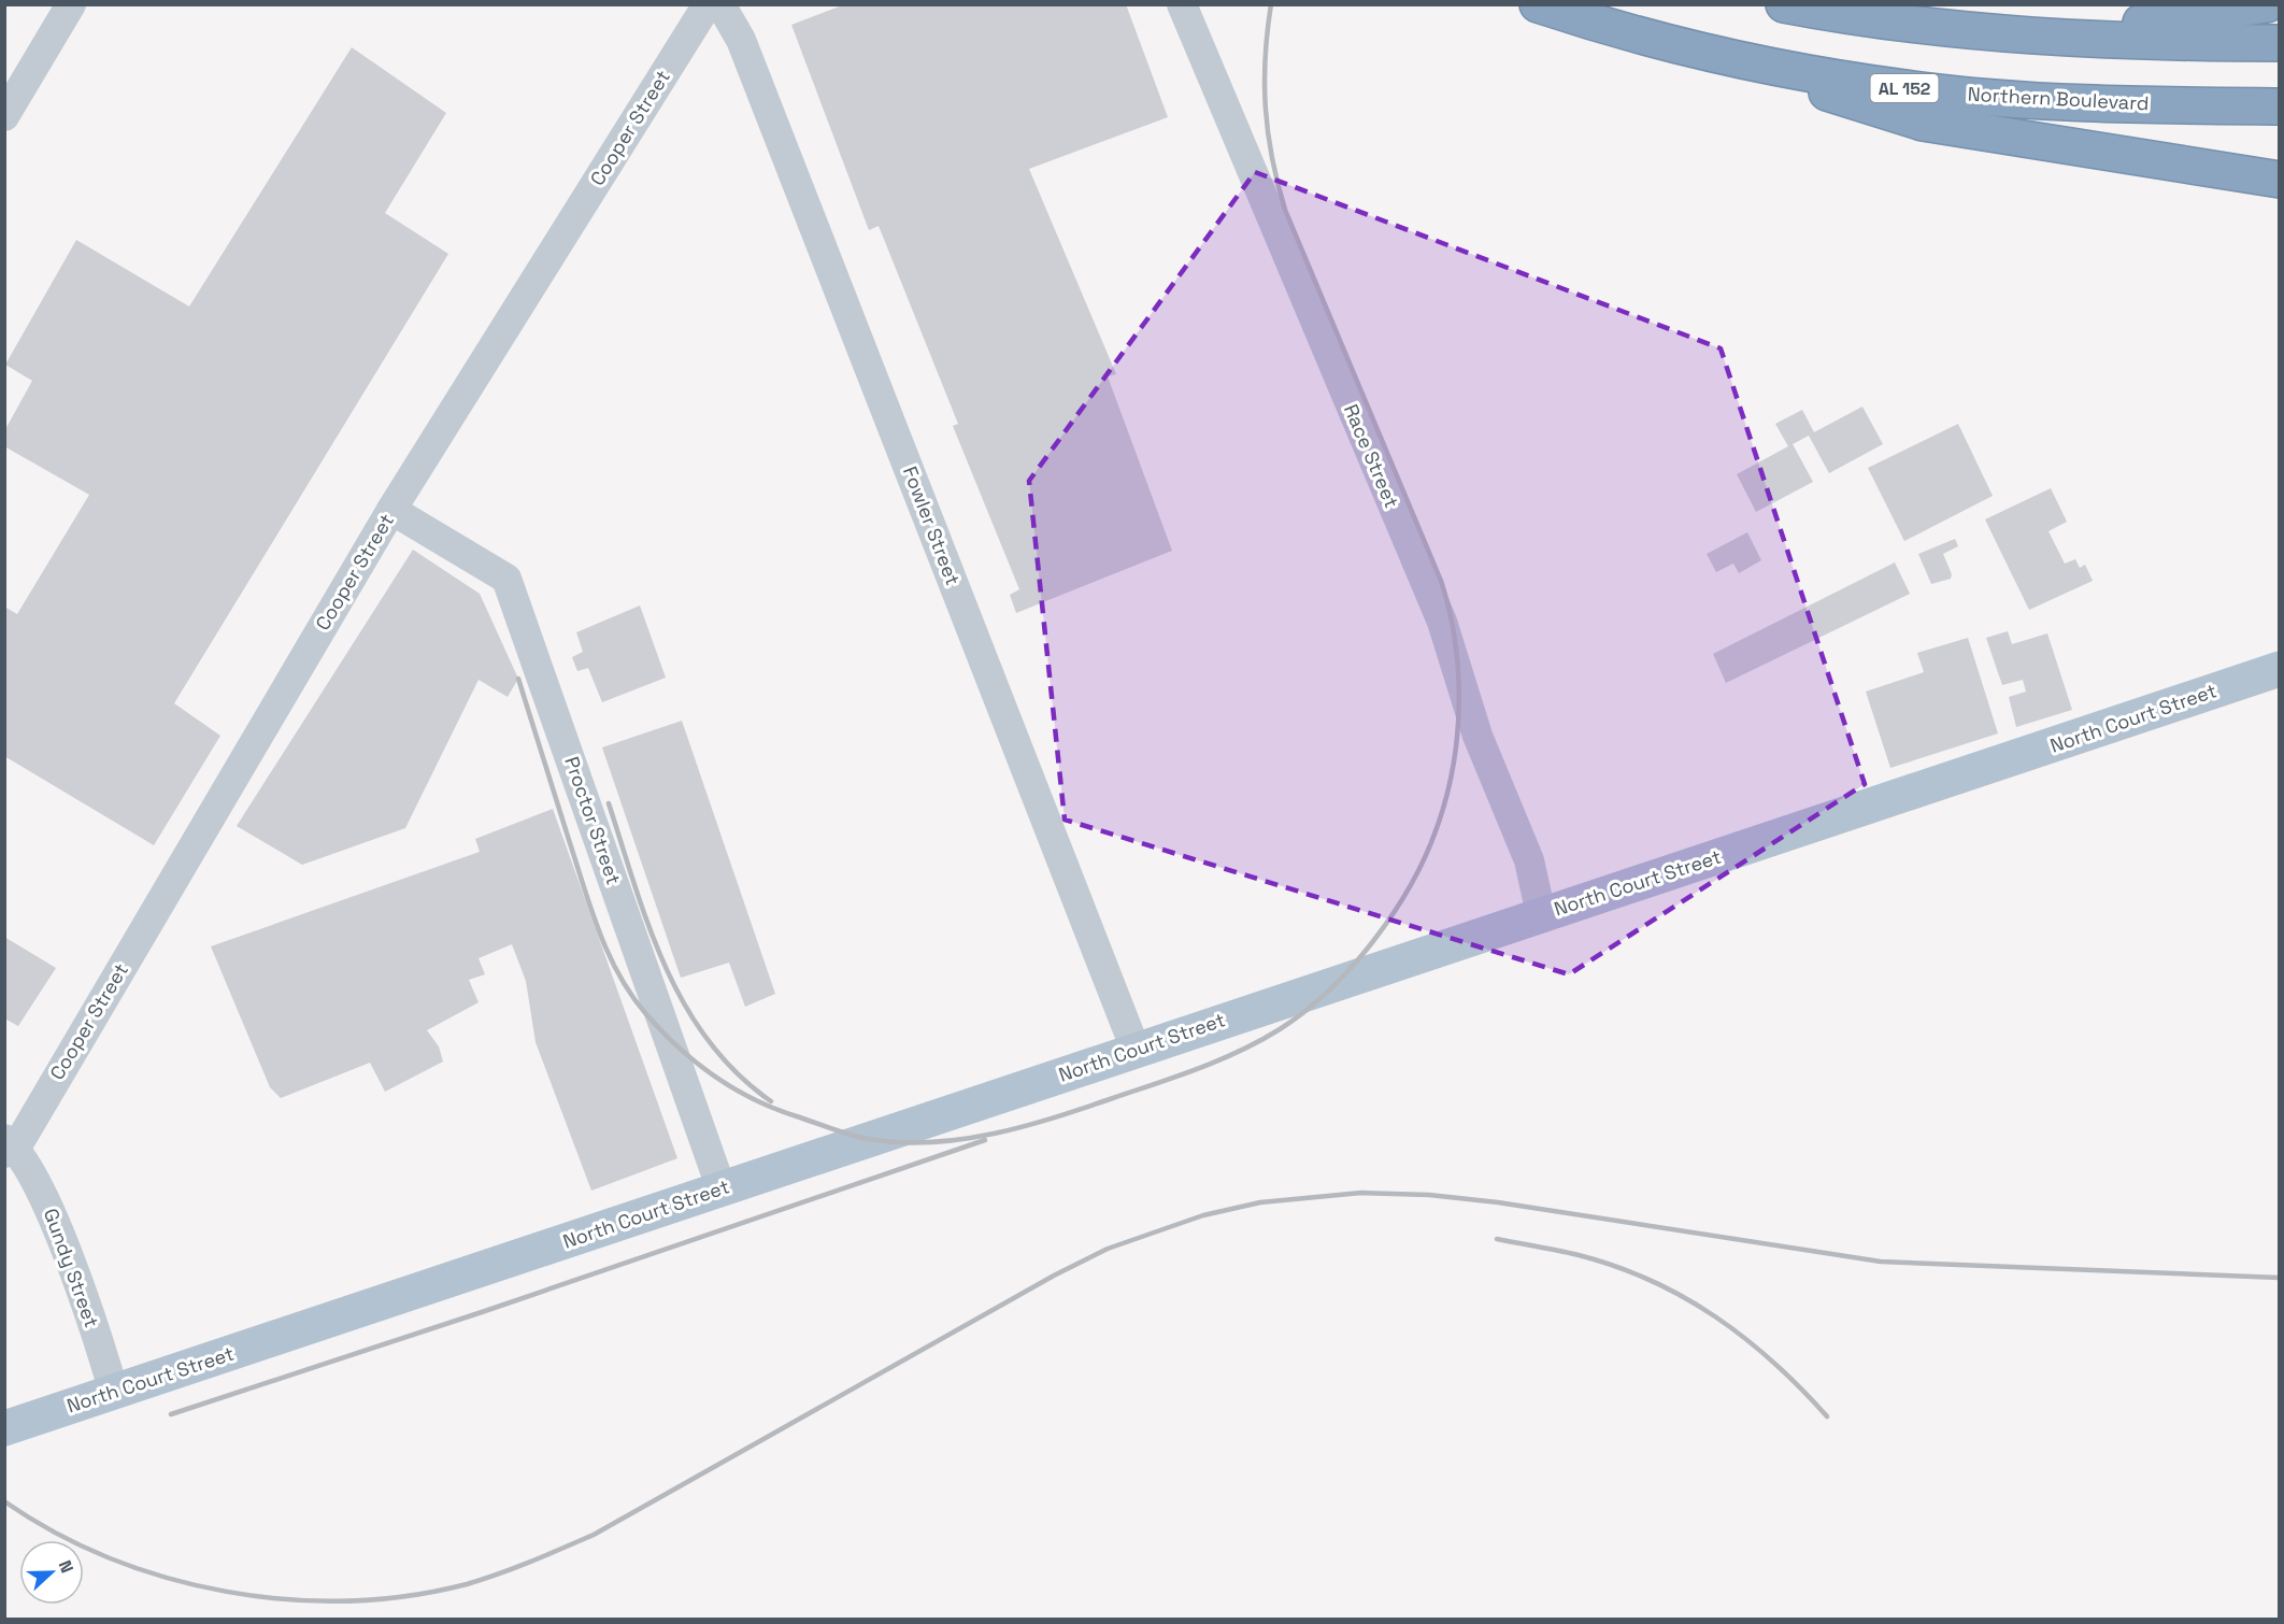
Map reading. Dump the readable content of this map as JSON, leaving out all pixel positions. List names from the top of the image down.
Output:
{
  "streets": {
    "highway": ["AL 152", "Northern Boulevard"],
    "main road": ["North Court Street"],
    "street": [
      "Cooper Street",
      "Race Street",
      "Fowler Street",
      "Proctor Street",
      "Gundy Street"
    ]
  },
  "crossings": [
    ["Cooper Street", "Proctor Street"],
    ["Cooper Street", "Gundy Street"],
    ["Race Street", "North Court Street"],
    ["Fowler Street", "North Court Street"],
    ["North Court Street", "Proctor Street"],
    ["North Court Street", "Gundy Street"]
  ],
  "north": "right"
}
